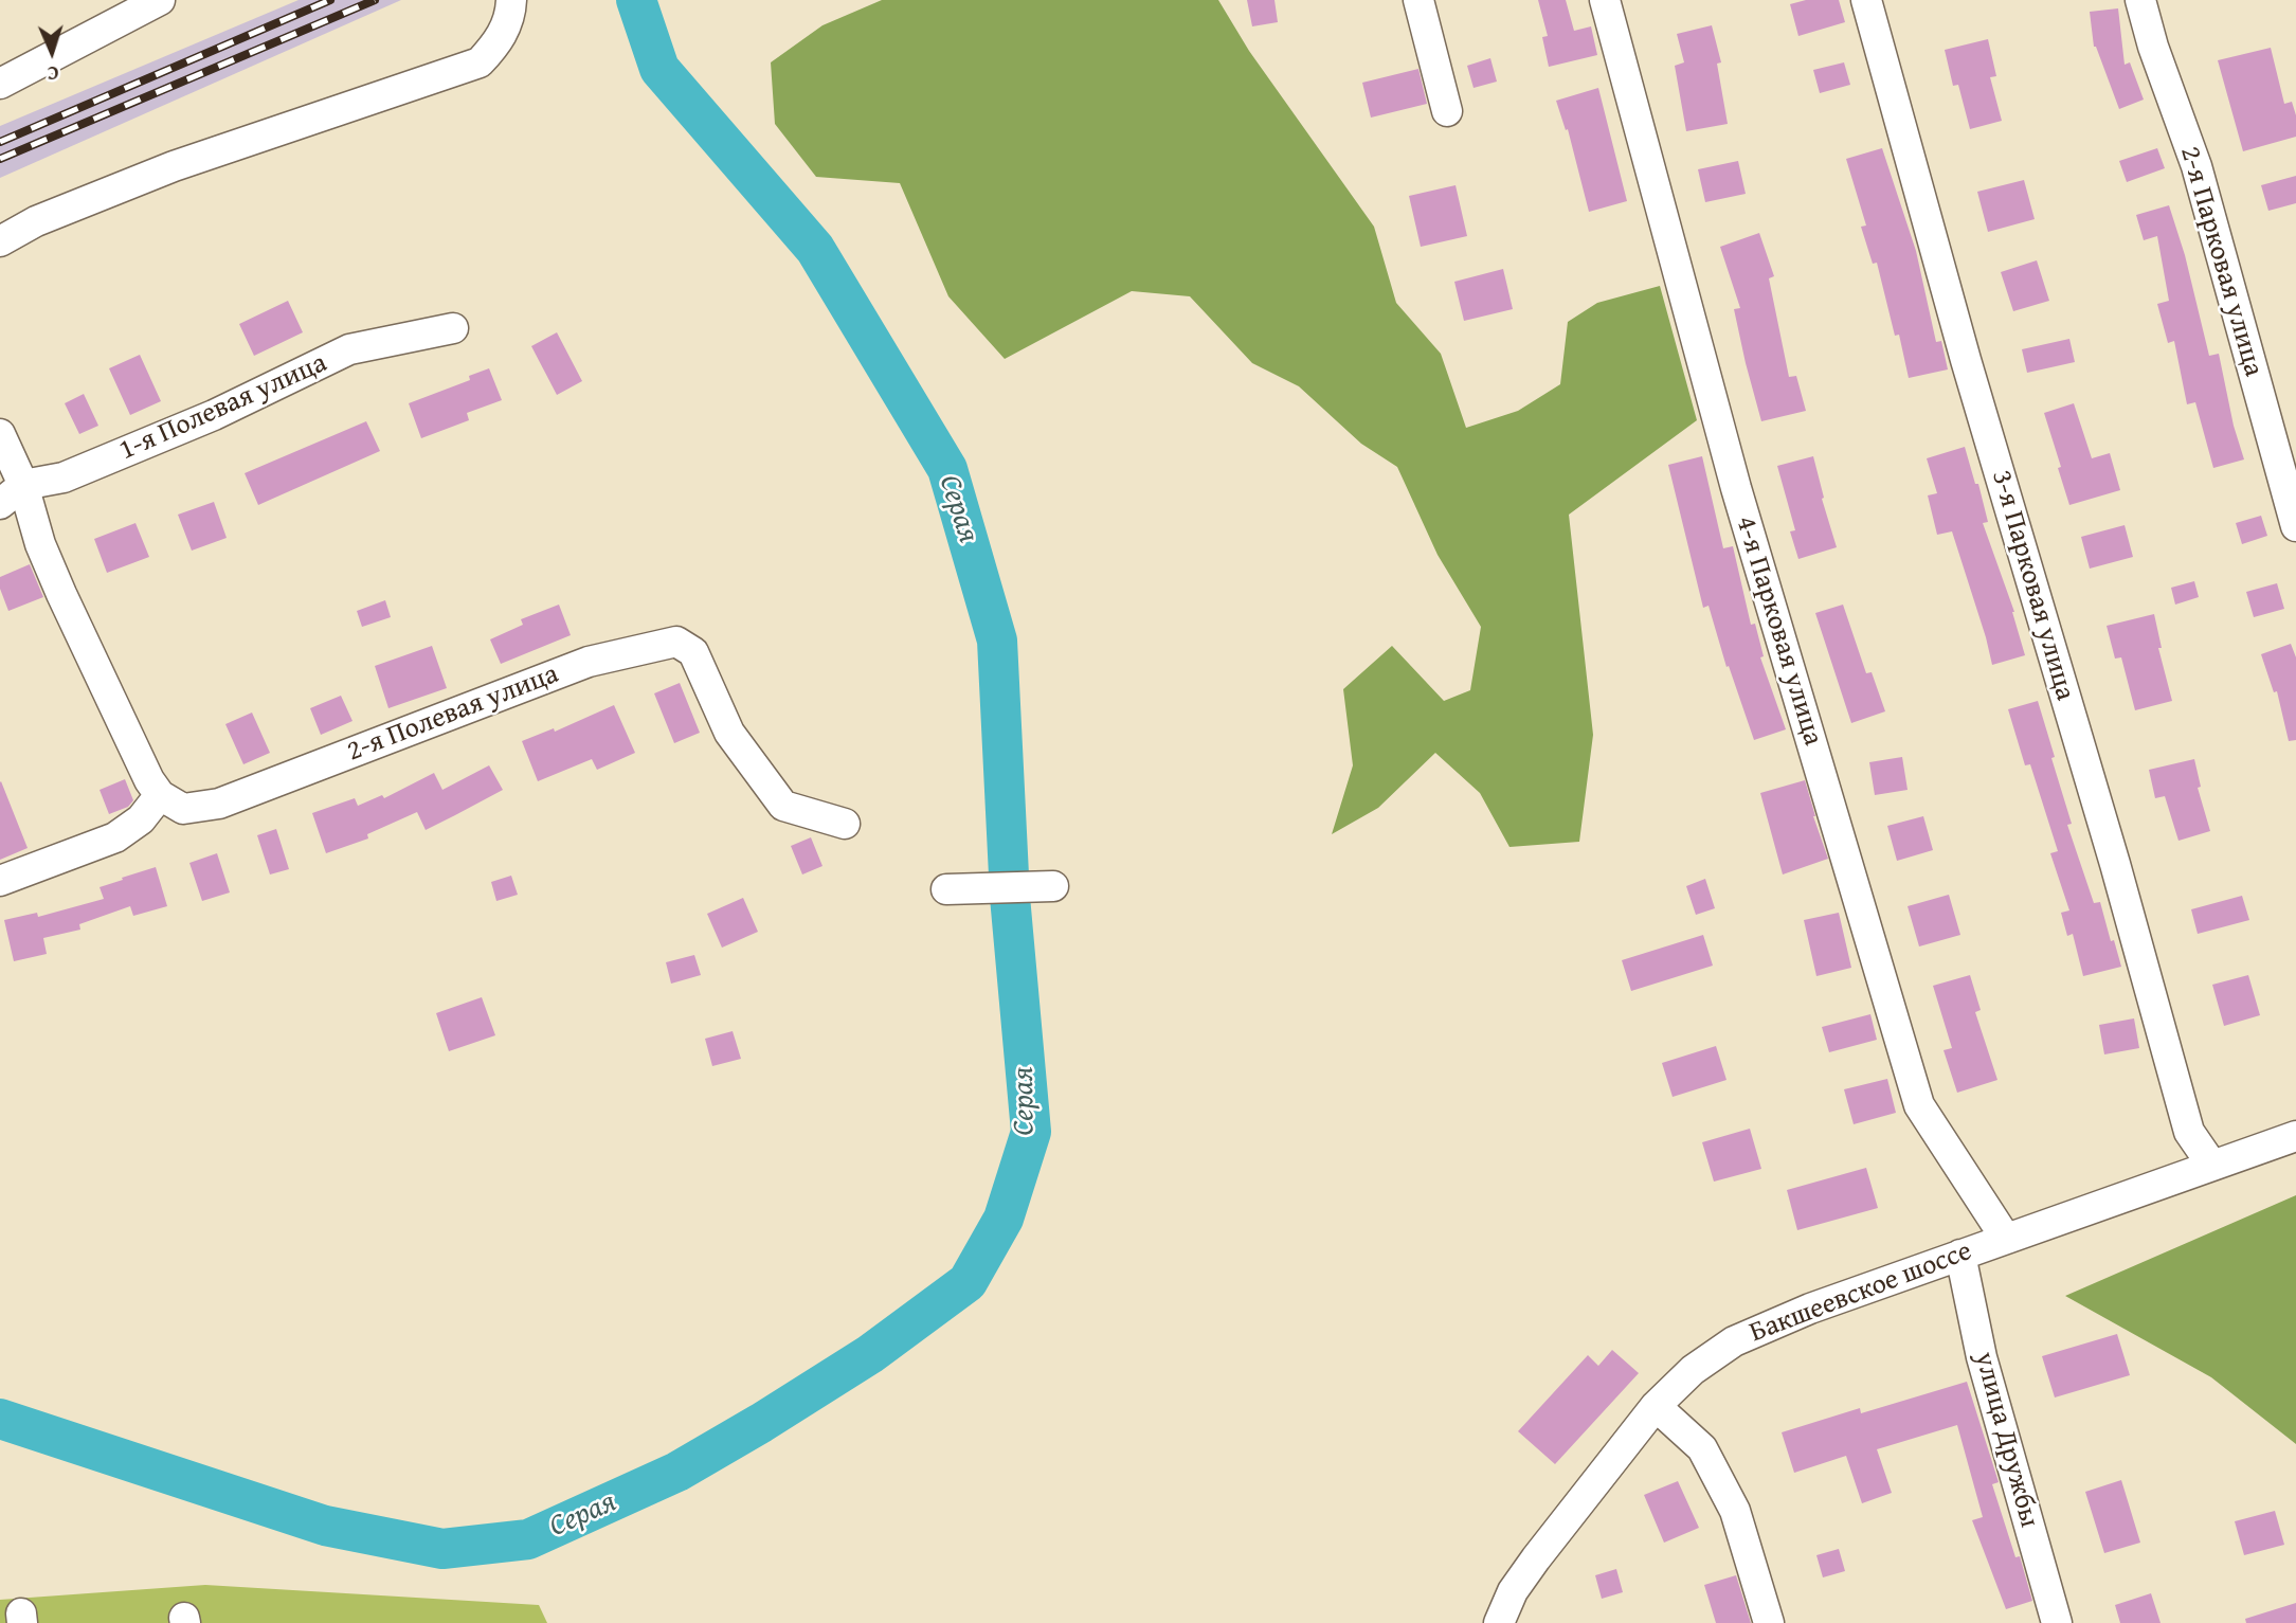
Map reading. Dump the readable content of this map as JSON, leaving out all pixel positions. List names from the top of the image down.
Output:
{
  "streets": {
    "street": [
      "2-я Парковая улица",
      "1-я Полевая улица",
      "3-я Парковая улица",
      "4-я Парковая улица",
      "2-я Полевая улица",
      "Бакшеевское шоссе",
      "улица Дружбы"
    ]
  },
  "crossings": [
    ["3-я Парковая улица", "Бакшеевское шоссе"],
    ["4-я Парковая улица", "Бакшеевское шоссе"],
    ["Бакшеевское шоссе", "улица Дружбы"]
  ],
  "water": ["Серая"],
  "north": "bottom"
}
